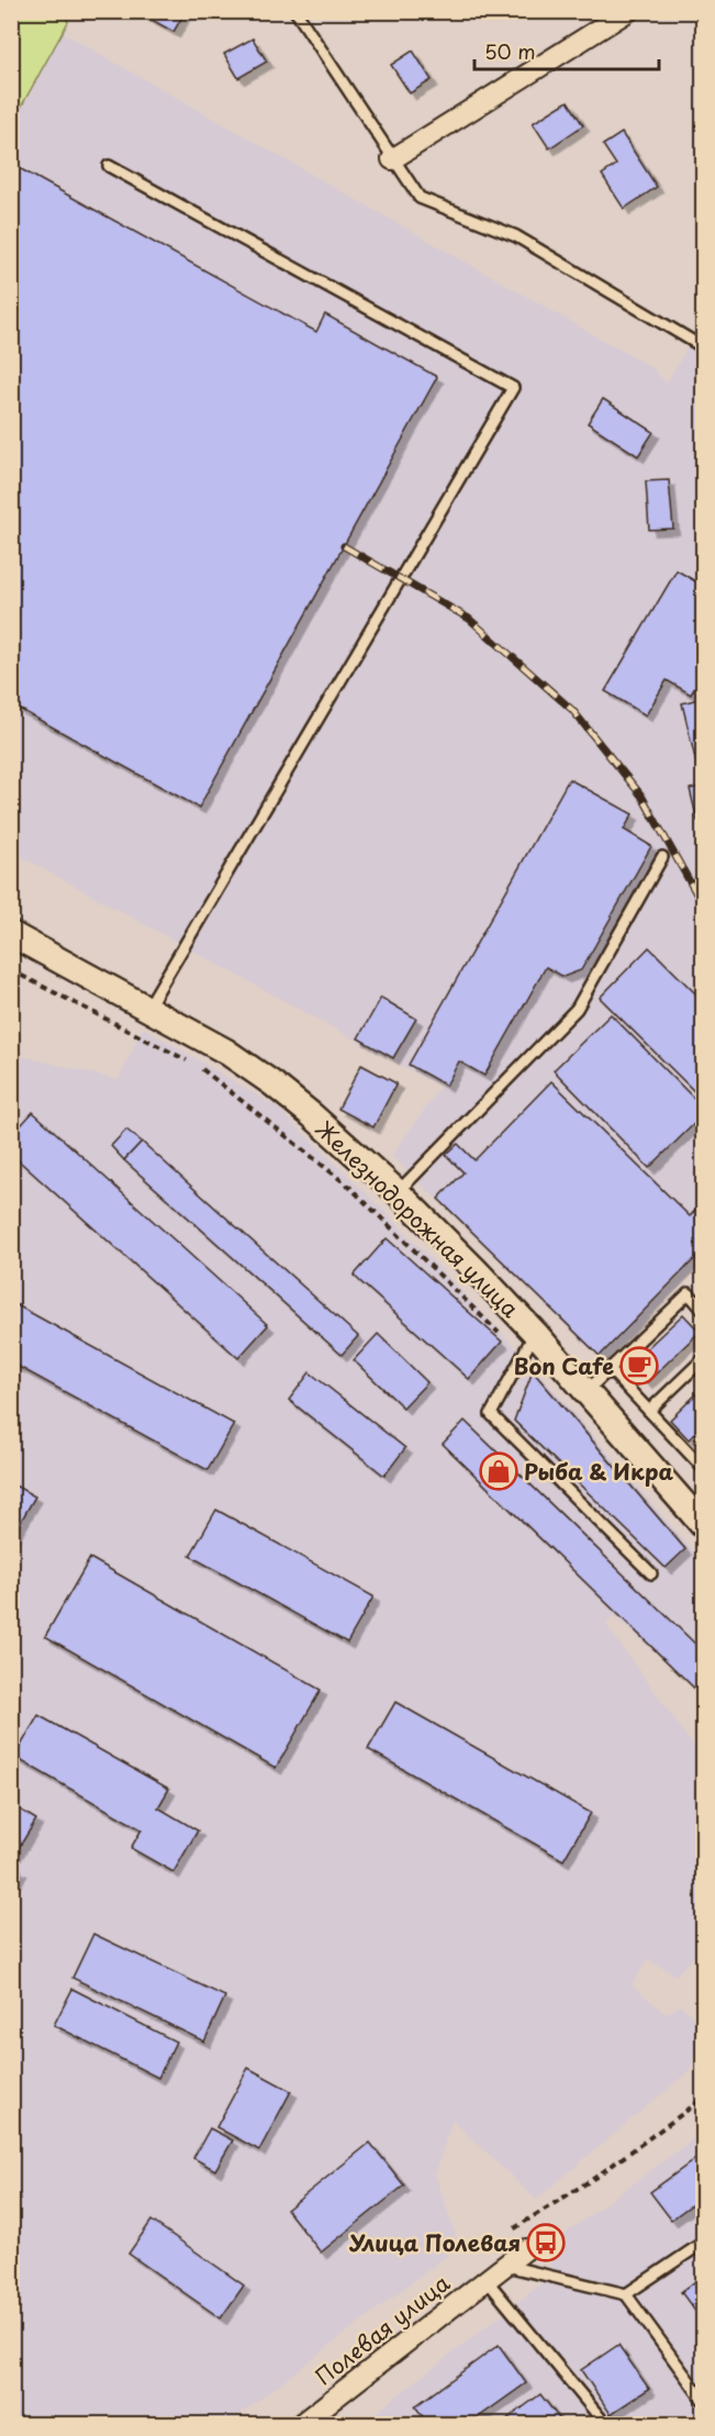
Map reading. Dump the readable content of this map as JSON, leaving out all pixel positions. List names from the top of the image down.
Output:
{
  "streets": {
    "street": ["Железнодорожная улица", "Полевая улица"]
  },
  "places": {
    "cafe": ["Bon Cafe"],
    "shop": ["Рыба & Икра"],
    "bus stop": ["Улица Полевая"]
  },
  "scale_bar": "50 m"
}
